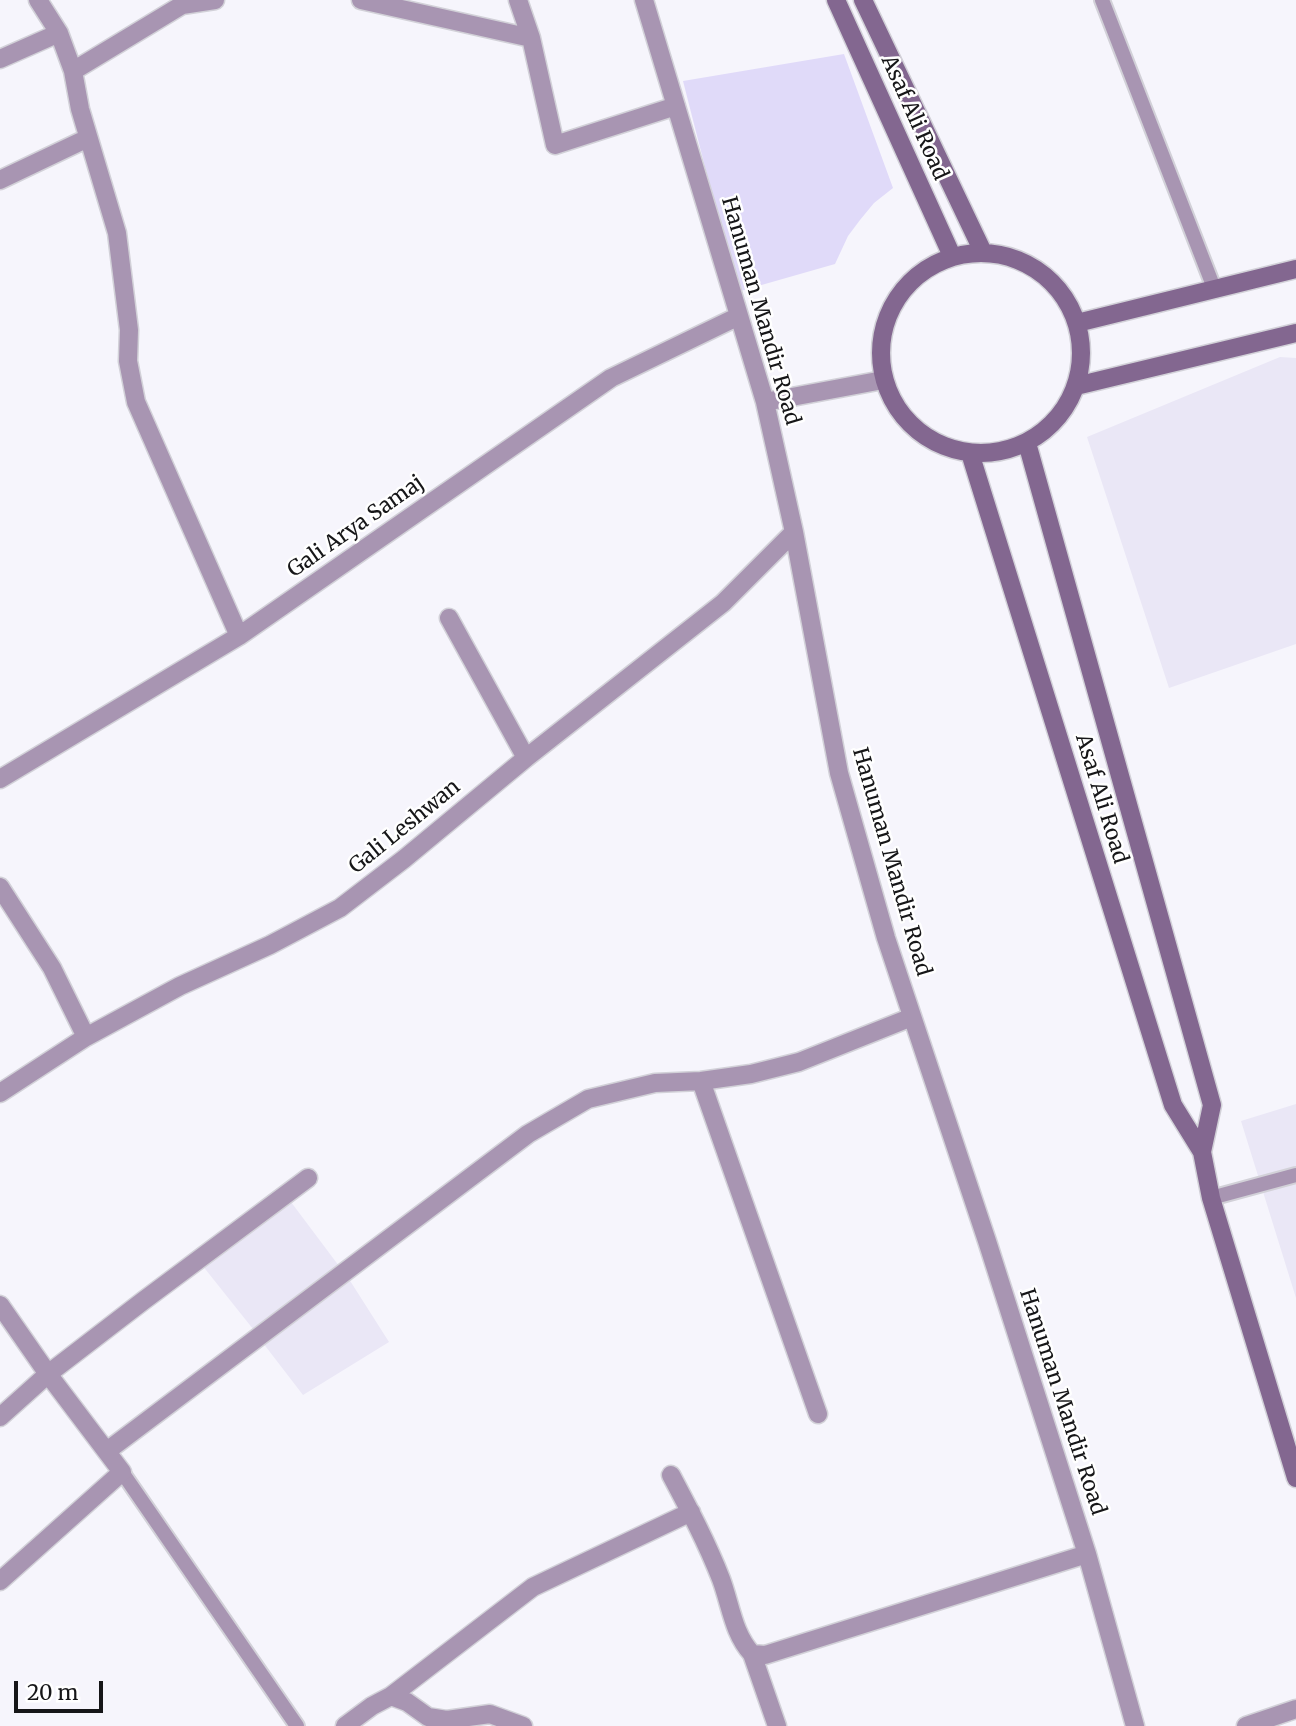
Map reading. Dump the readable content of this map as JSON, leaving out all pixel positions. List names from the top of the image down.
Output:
{
  "streets": {
    "main road": ["Asaf Ali Road"],
    "street": ["Hanuman Mandir Road", "Gali Arya Samaj", "Gali Leshwan"]
  },
  "crossings": [
    ["Hanuman Mandir Road", "Gali Arya Samaj"],
    ["Hanuman Mandir Road", "Gali Leshwan"]
  ],
  "scale_bar": "20 m"
}
